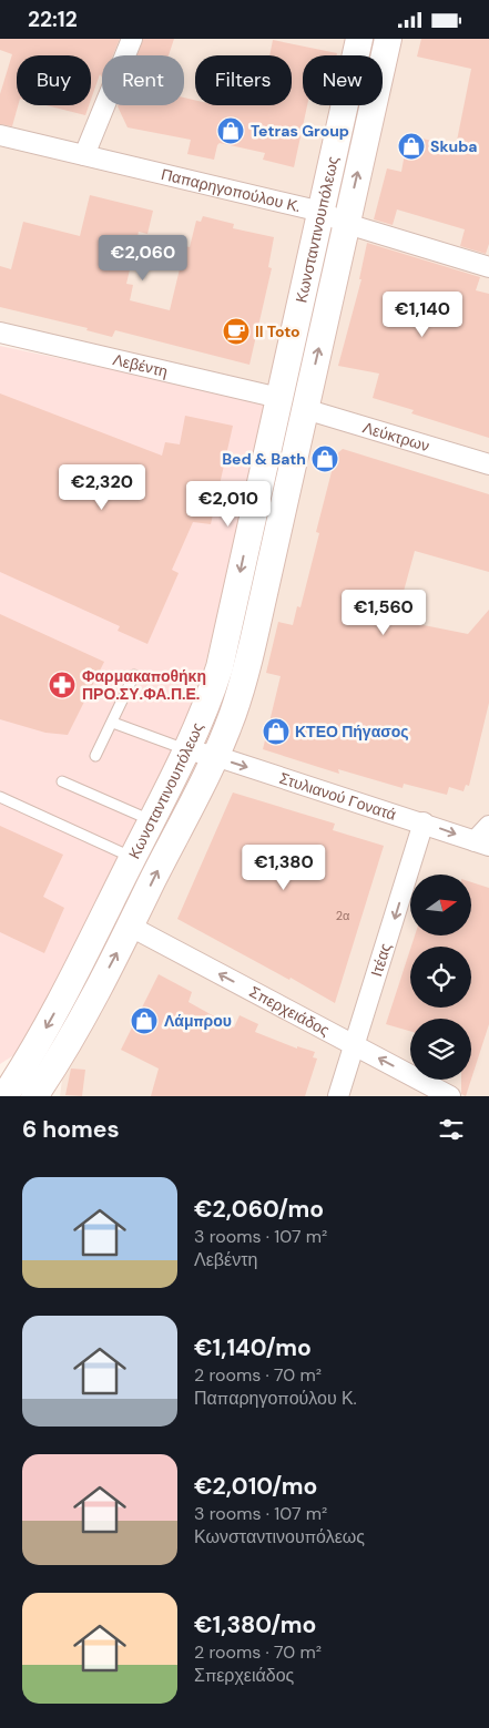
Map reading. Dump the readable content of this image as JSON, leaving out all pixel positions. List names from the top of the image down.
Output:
{
  "streets": {
    "main road": ["Κωνσταντινουπόλεως"],
    "street": [
      "Παπαρηγοπούλου Κ.",
      "Λεβέντη",
      "Λεύκτρων",
      "Στυλιανού Γονατά",
      "Ιτέας",
      "Σπερχειάδος"
    ]
  },
  "crossings": [
    ["Παπαρηγοπούλου Κ.", "Κωνσταντινουπόλεως"],
    ["Κωνσταντινουπόλεως", "Λεβέντη"],
    ["Κωνσταντινουπόλεως", "Λεύκτρων"],
    ["Κωνσταντινουπόλεως", "Στυλιανού Γονατά"],
    ["Κωνσταντινουπόλεως", "Σπερχειάδος"],
    ["Στυλιανού Γονατά", "Ιτέας"],
    ["Ιτέας", "Σπερχειάδος"]
  ],
  "one_way": ["Στυλιανού Γονατά", "Ιτέας", "Σπερχειάδος"],
  "places": {
    "shop": [
      "Tetras Group",
      "Skuba",
      "Bed & Bath",
      "ΚΤΕΟ Πήγασος",
      "Λάμπρου"
    ],
    "cafe": ["Il Toto"],
    "pharmacy": ["Φαρμακαποθήκη ΠΡΟ.ΣΥ.ΦΑ.Π.Ε."]
  },
  "house_numbers": ["2α"],
  "north": "right",
  "page": {
    "status": "22:12",
    "chip": [
      "Buy",
      "Rent",
      "Filters",
      "New"
    ],
    "price": [
      "€2,060",
      "€1,140",
      "€2,320",
      "€2,010",
      "€1,560",
      "€1,380"
    ],
    "heading": "6 homes",
    "list": [
      {
        "name": "€2,060/mo",
        "note": "3 rooms · 107 m² · Λεβέντη"
      },
      {
        "name": "€1,140/mo",
        "note": "2 rooms · 70 m² · Παπαρηγοπούλου Κ."
      },
      {
        "name": "€2,010/mo",
        "note": "3 rooms · 107 m² · Κωνσταντινουπόλεως"
      },
      {
        "name": "€1,380/mo",
        "note": "2 rooms · 70 m² · Σπερχειάδος"
      }
    ]
  }
}
